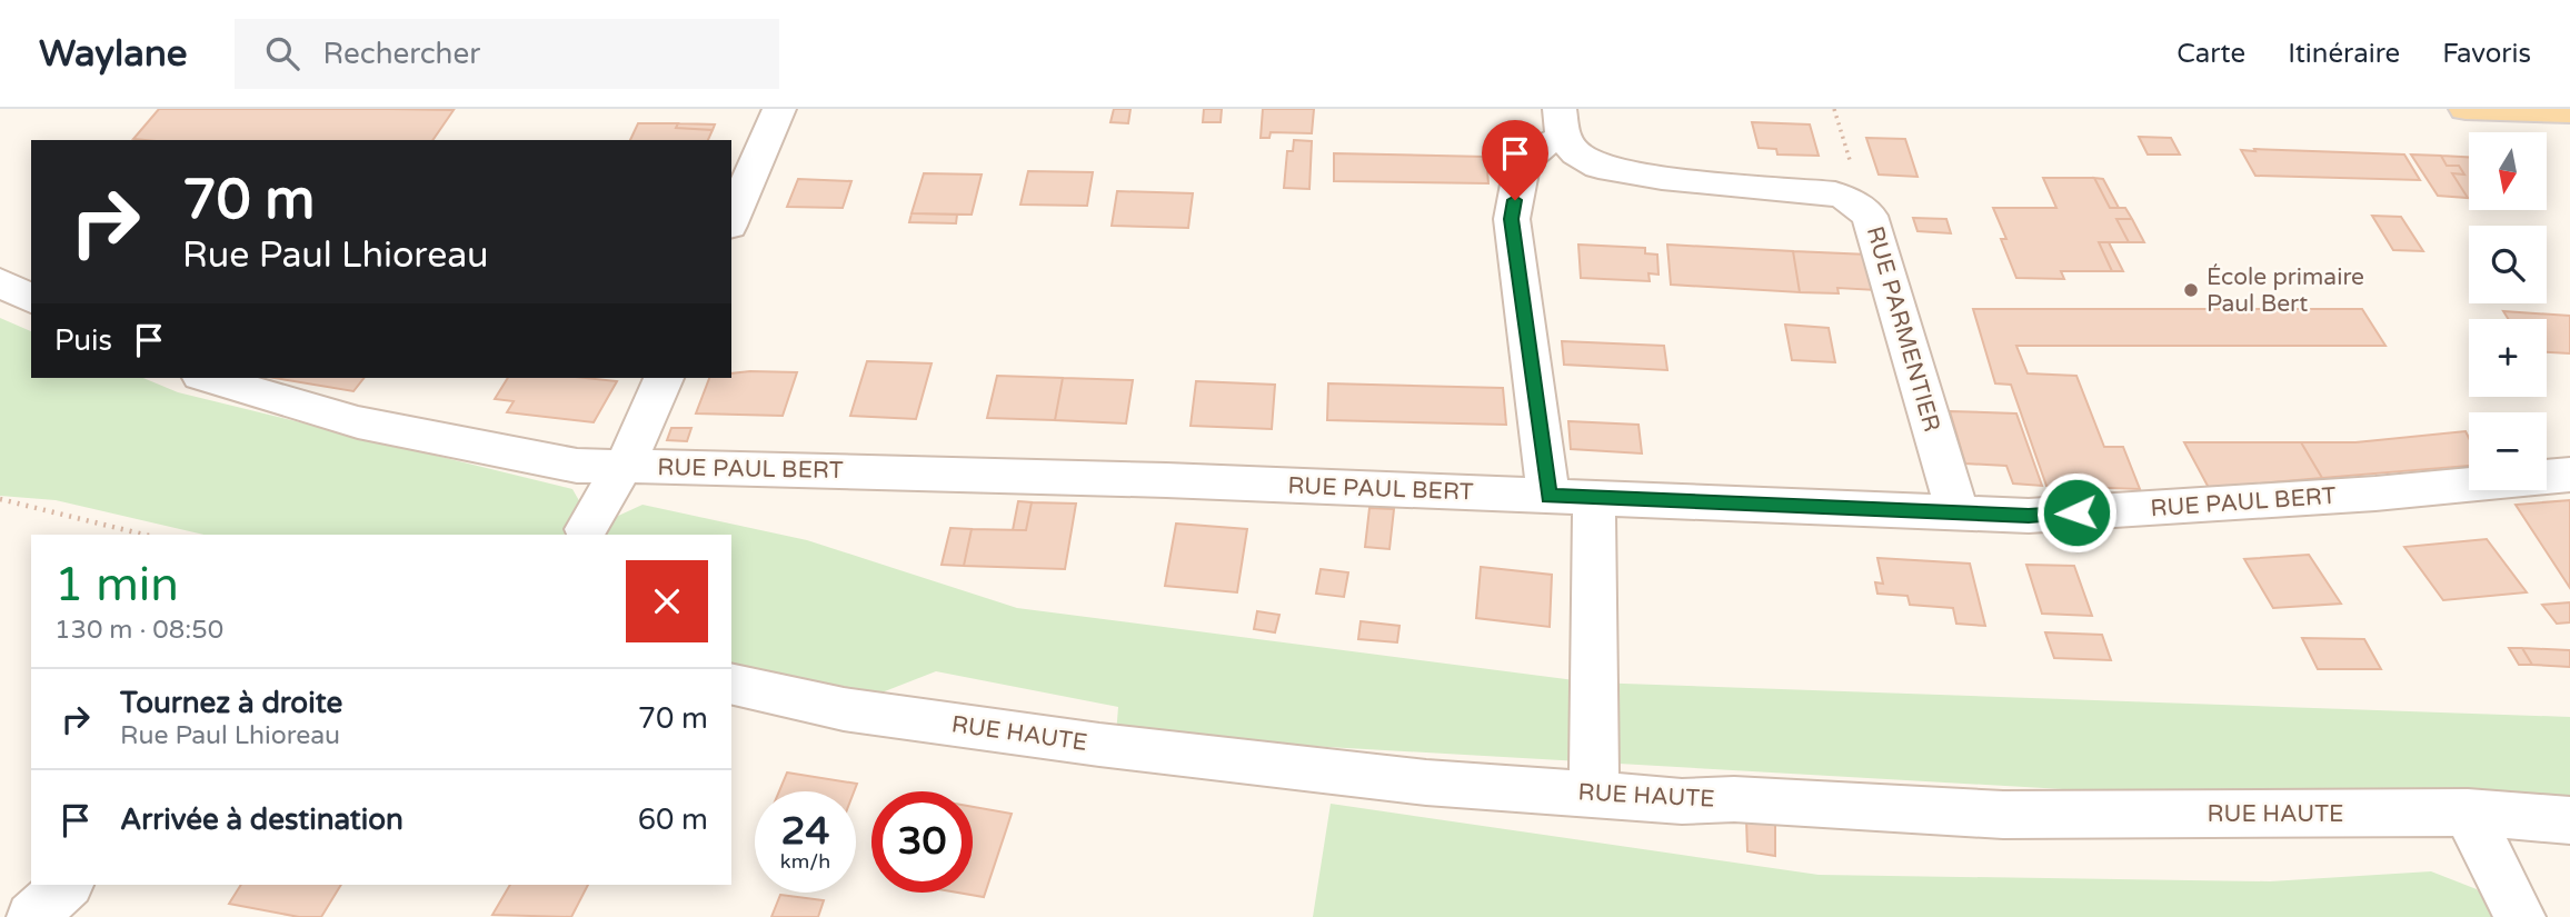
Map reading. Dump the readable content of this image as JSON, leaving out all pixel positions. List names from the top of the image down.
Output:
{
  "streets": {
    "street": ["RUE PARMENTIER", "RUE PAUL BERT", "RUE HAUTE"]
  },
  "crossings": [
    ["RUE PARMENTIER", "RUE PAUL BERT"]
  ],
  "places": ["École primaire Paul Bert"],
  "north": "bottom",
  "page": {
    "header": "Waylane",
    "search": "Rechercher",
    "nav": ["Carte", "Itinéraire", "Favoris"],
    "map_buttons": ["+", "−"],
    "turn": ["70 m", "Rue Paul Lhioreau"],
    "then": "Puis",
    "heading": ["1 min", "130 m · 08:50"],
    "list": [
      {
        "name": "Tournez à droite",
        "note": "Rue Paul Lhioreau",
        "value": "70 m"
      },
      {
        "name": "Arrivée à destination",
        "value": "60 m"
      }
    ],
    "speed": "24 km/h",
    "limit": "30"
  }
}
